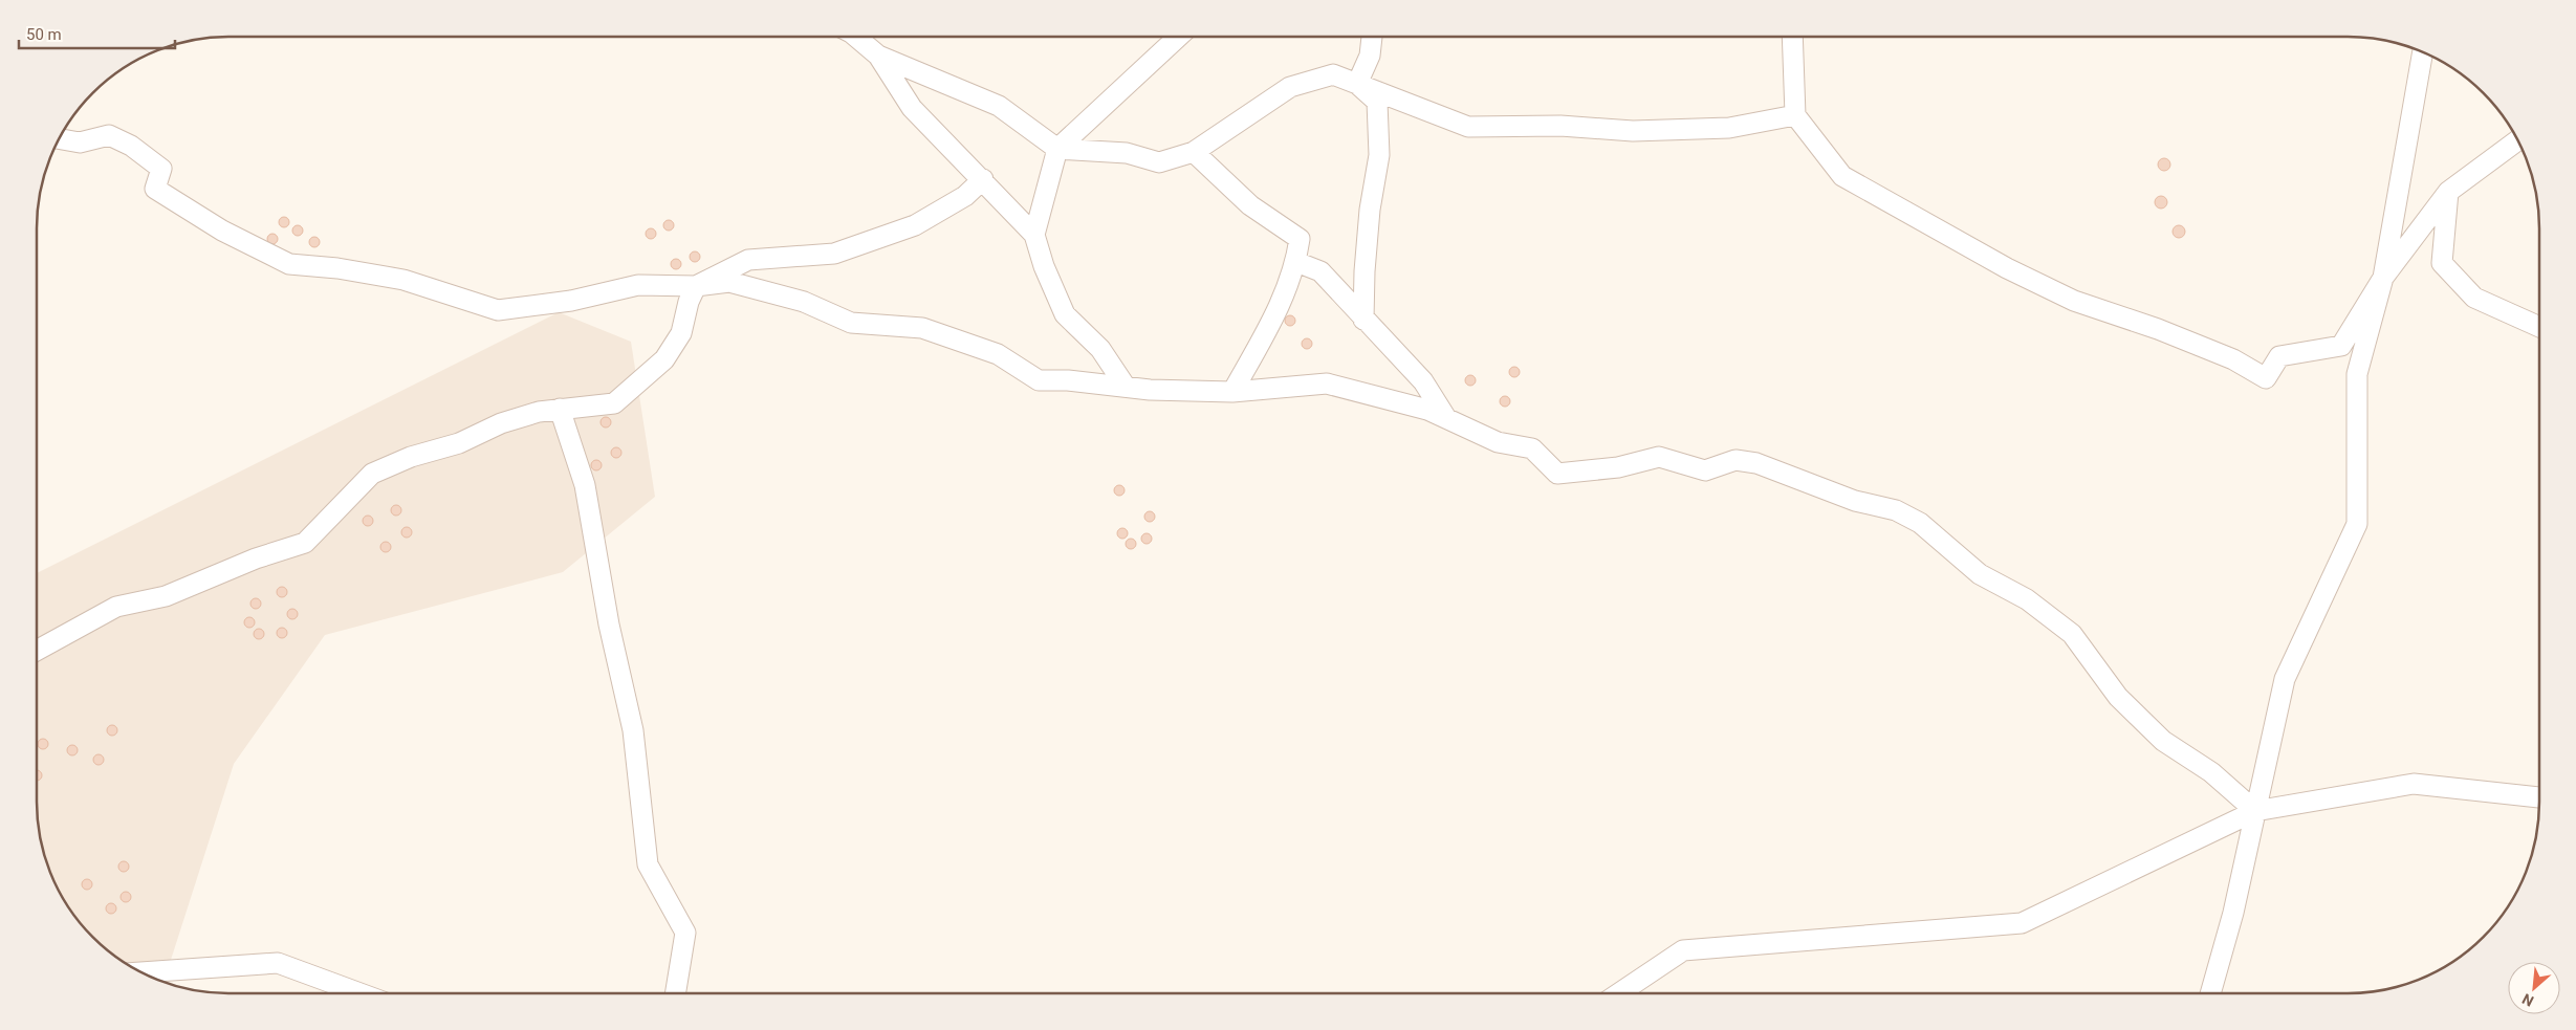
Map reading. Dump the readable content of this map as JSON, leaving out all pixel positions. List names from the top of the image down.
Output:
{
  "scale_bar": "50 m",
  "north": "bottom left"
}
